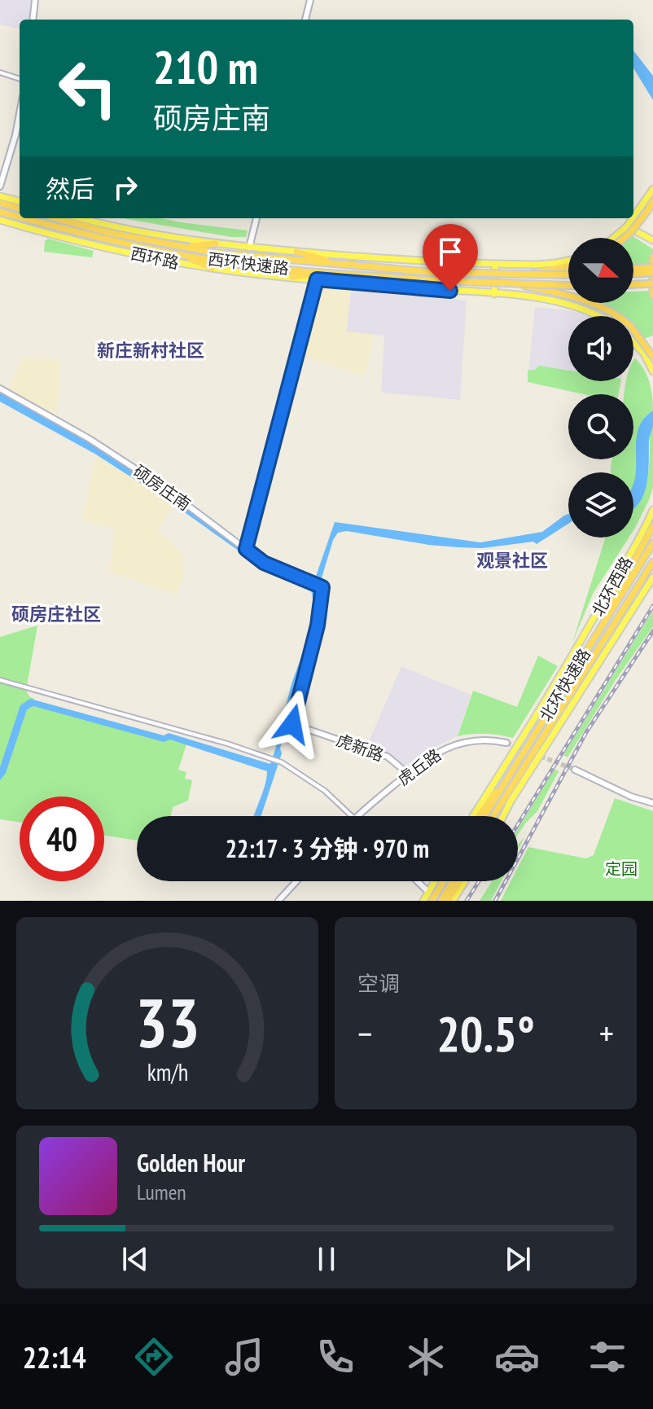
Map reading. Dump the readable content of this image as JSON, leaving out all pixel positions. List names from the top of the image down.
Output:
{
  "streets": {
    "highway": ["西环快速路", "北环快速路"],
    "main road": ["西环路", "北环西路"],
    "street": ["硕房庄南", "虎新路", "虎丘路"]
  },
  "crossings": [
    ["硕房庄南", "虎新路"],
    ["虎新路", "虎丘路"]
  ],
  "districts": ["新庄新村社区", "观景社区", "硕房庄社区"],
  "parks": ["定园"],
  "north": "right",
  "page": {
    "turn": ["210 m", "硕房庄南"],
    "then": "然后",
    "limit": "40",
    "trip": "22:17 · 3 分钟 · 970 m",
    "tile": "空调",
    "heat": ["−", "20.5°", "+"],
    "song": ["Golden Hour", "Lumen"],
    "tabs": "22:14",
    "gauge": ["33", "km/h"]
  }
}
